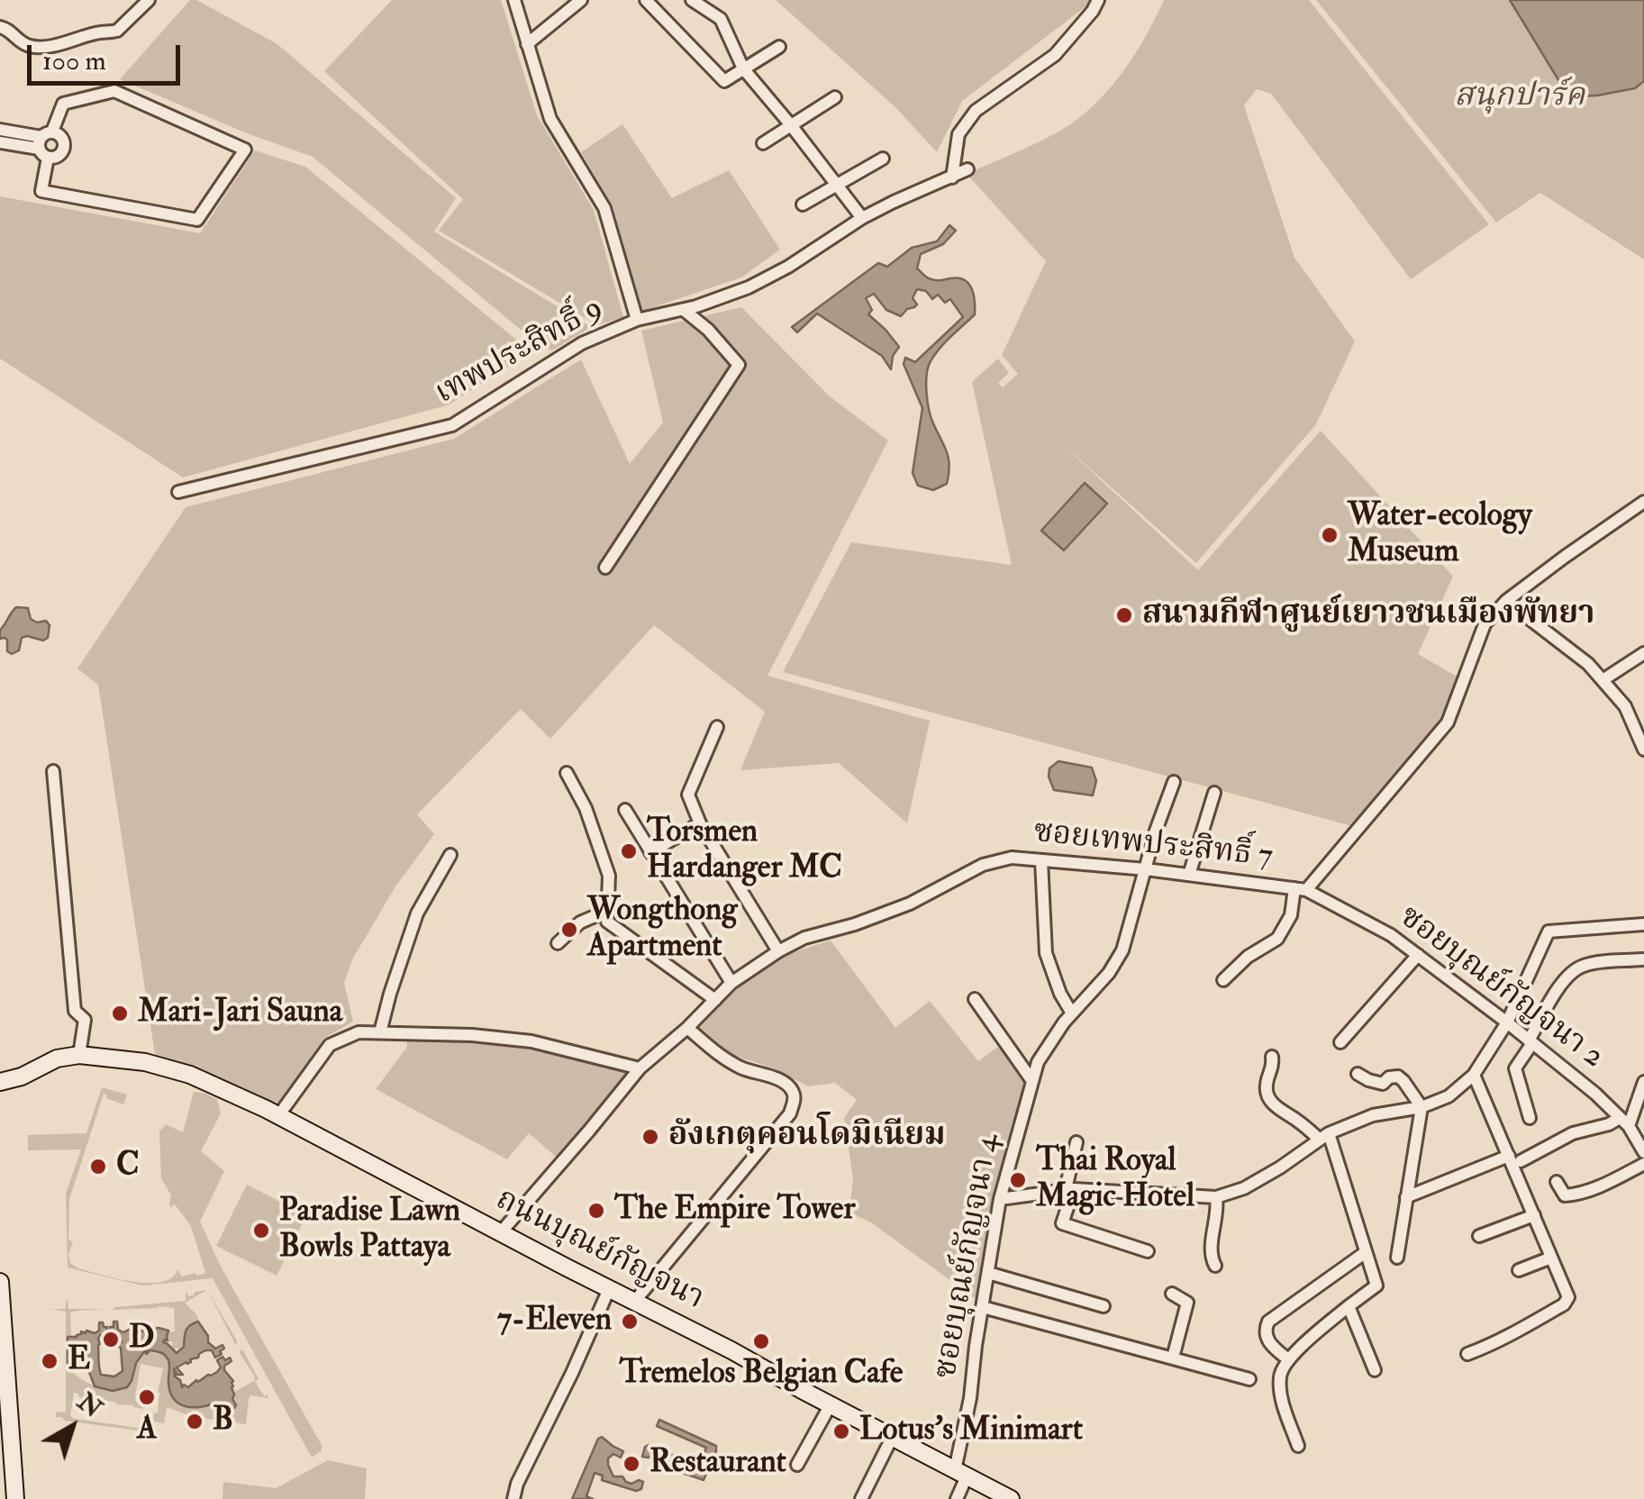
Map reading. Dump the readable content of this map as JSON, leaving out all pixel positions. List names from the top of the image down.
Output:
{
  "streets": {
    "street": [
      "เทพประสิทธิ์ 9",
      "ซอยเทพประสิทธิ์ 7",
      "ซอยบุณย์กัญจนา 2",
      "ถนนบุณย์กัญจนา",
      "ซอยบุณย์กัญจนา 4"
    ]
  },
  "crossings": [
    ["ซอยเทพประสิทธิ์ 7", "ซอยบุณย์กัญจนา 2"],
    ["ซอยเทพประสิทธิ์ 7", "ถนนบุณย์กัญจนา"],
    ["ซอยเทพประสิทธิ์ 7", "ซอยบุณย์กัญจนา 4"],
    ["ถนนบุณย์กัญจนา", "ซอยบุณย์กัญจนา 4"]
  ],
  "parks": ["สนุกปาร์ค"],
  "places": [
    "Water-ecology Museum",
    "สนามกีฬาศูนย์เยาวชนเมืองพัทยา",
    "Torsmen Hardanger MC",
    "Wongthong Apartment",
    "Mari-Jari Sauna",
    "อังเกตุคอนโดมิเนียม",
    "C",
    "Thai Royal Magic Hotel",
    "The Empire Tower",
    "Paradise Lawn Bowls Pattaya",
    "7-Eleven",
    "D",
    "Tremelos Belgian Cafe",
    "E",
    "A",
    "B",
    "Lotus's Minimart",
    "Restaurant"
  ],
  "scale_bar": "100 m",
  "north": "top right"
}
